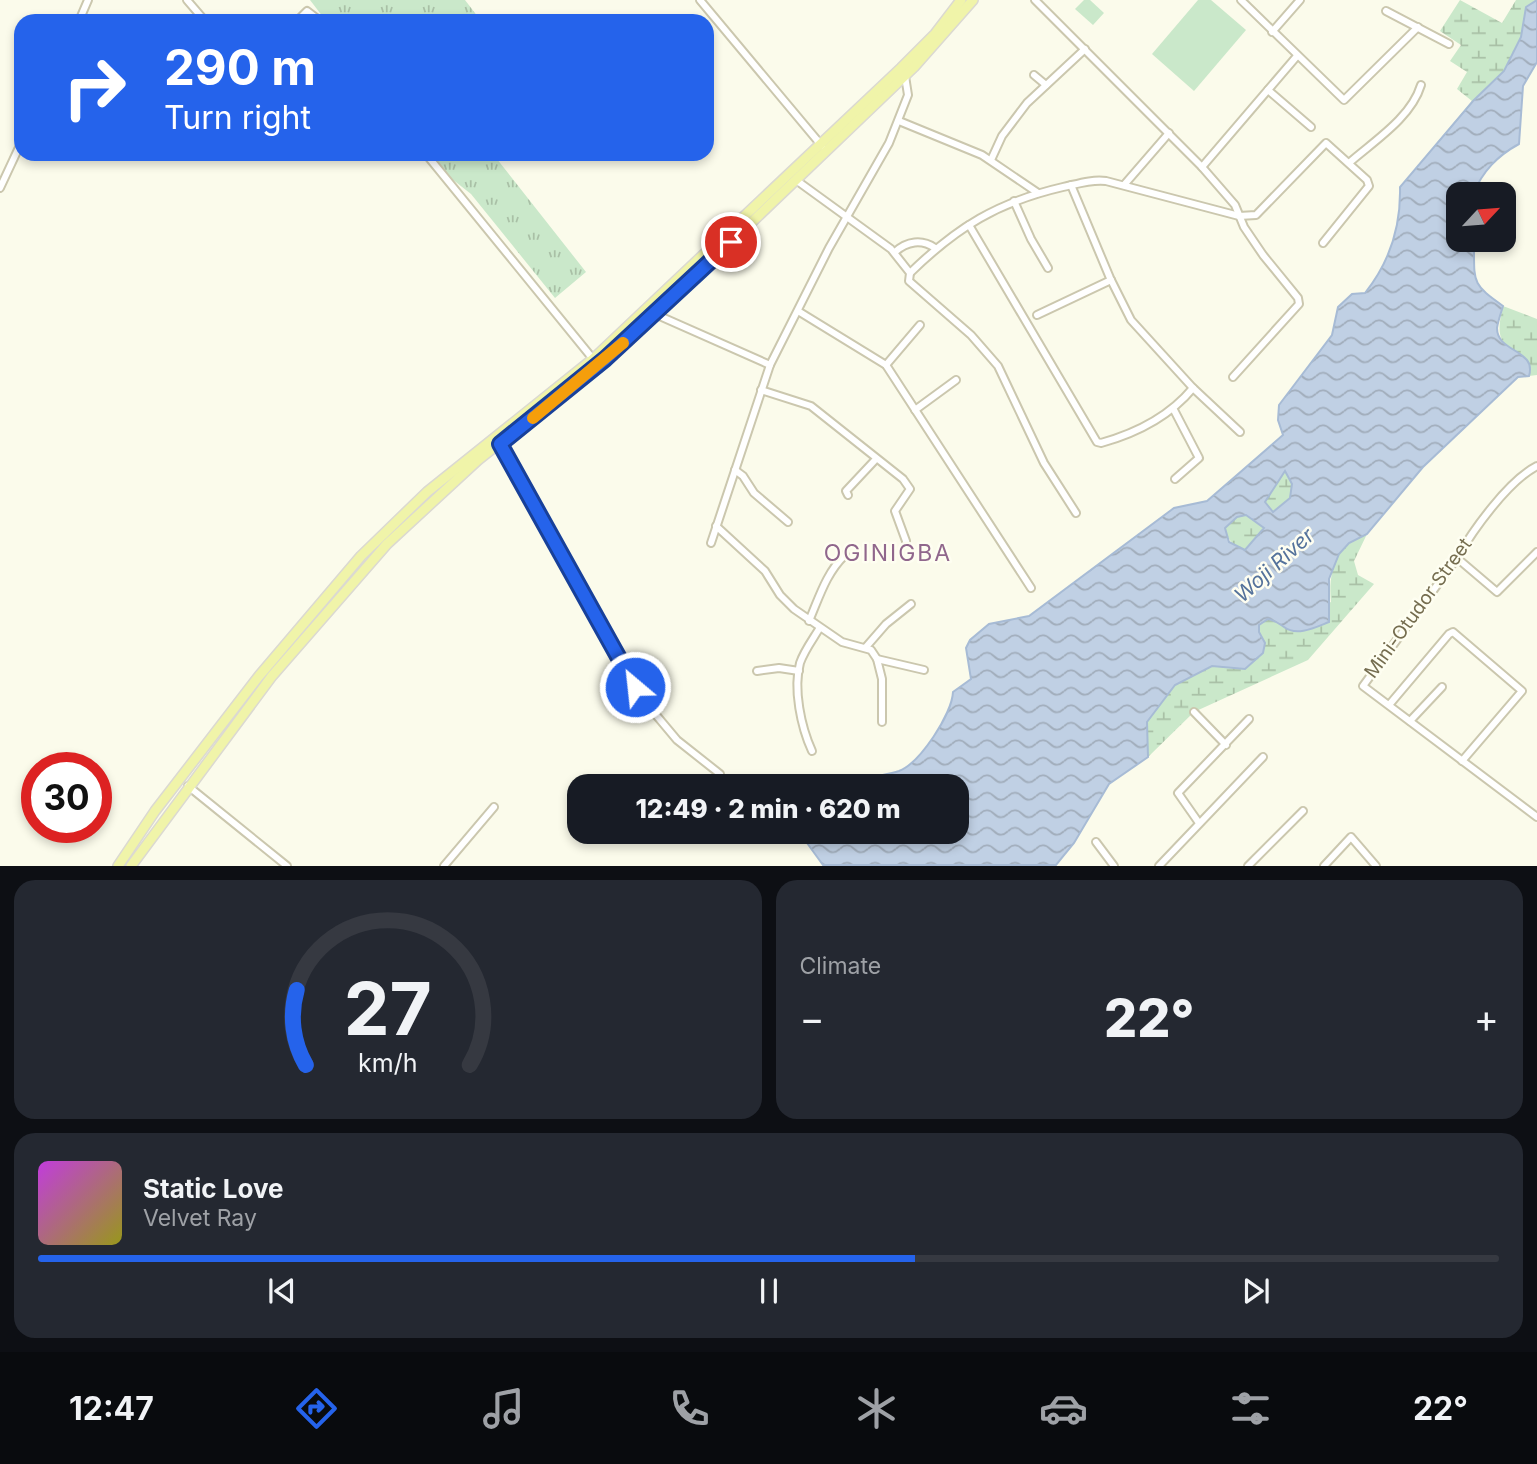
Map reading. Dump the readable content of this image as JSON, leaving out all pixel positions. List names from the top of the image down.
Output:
{
  "streets": {
    "street": ["Mini-Otudor Street"]
  },
  "districts": ["OGINIGBA"],
  "water": ["Woji River"],
  "north": "top right",
  "page": {
    "turn": ["290 m", "Turn right"],
    "limit": "30",
    "trip": "12:49 · 2 min · 620 m",
    "tile": "Climate",
    "heat": ["−", "22°", "+"],
    "song": ["Static Love", "Velvet Ray"],
    "tabs": ["12:47", "22°"],
    "gauge": ["27", "km/h"]
  }
}
